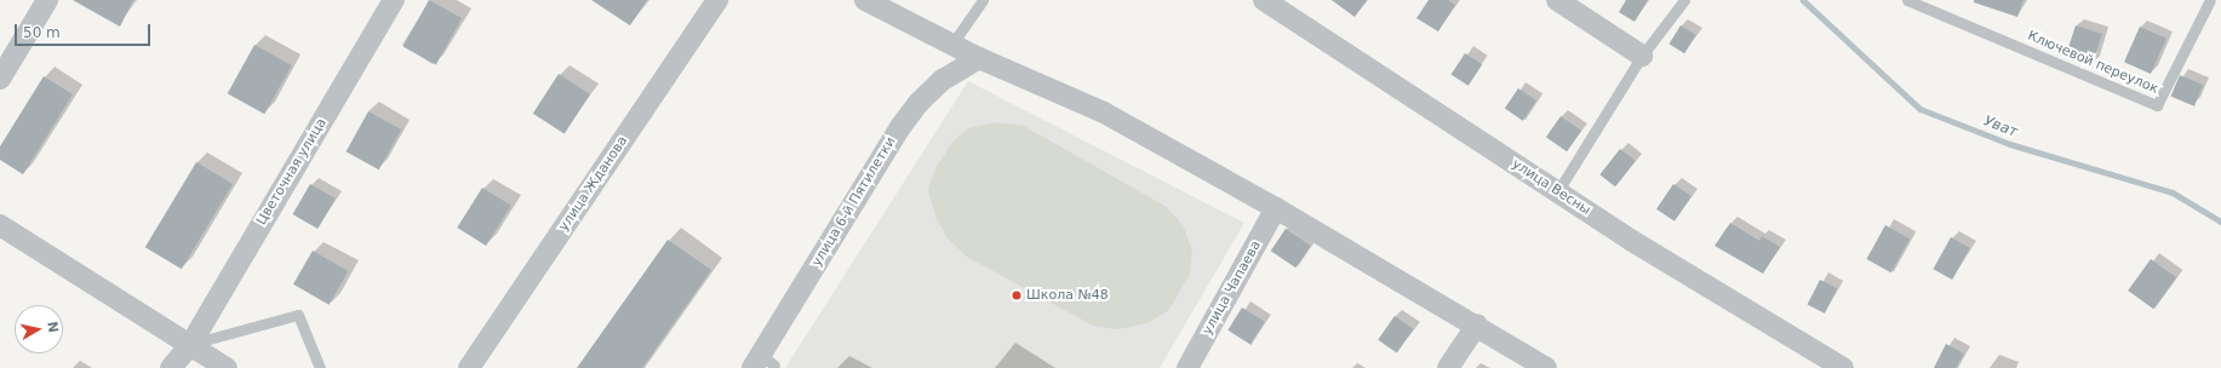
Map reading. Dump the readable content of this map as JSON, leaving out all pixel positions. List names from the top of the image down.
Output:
{
  "streets": {
    "street": [
      "Цветочная улица",
      "улица Жданова",
      "улица Весны",
      "улица 6-й Пятилетки",
      "улица Чапаева"
    ],
    "lane": ["Ключевой переулок"]
  },
  "water": ["Уват"],
  "places": ["Школа №48"],
  "scale_bar": "50 m",
  "north": "right"
}
